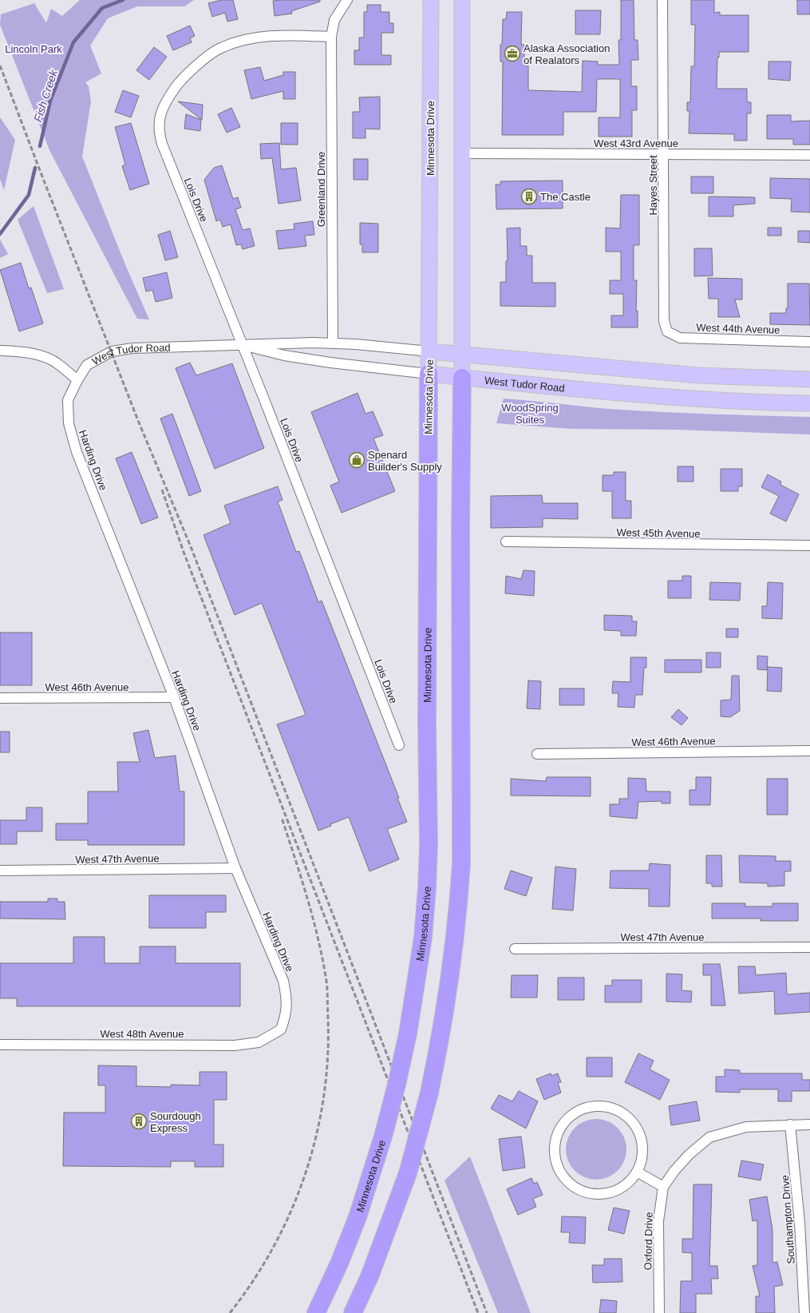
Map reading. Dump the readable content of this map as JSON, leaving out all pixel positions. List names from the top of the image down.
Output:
{
  "streets": {
    "highway": ["Minnesota Drive"],
    "main road": ["West Tudor Road"],
    "street": [
      "West 43rd Avenue",
      "Hayes Street",
      "Greenland Drive",
      "Lois Drive",
      "West 44th Avenue",
      "Harding Drive",
      "West 45th Avenue",
      "West 46th Avenue",
      "West 47th Avenue",
      "West 48th Avenue",
      "Southampton Drive",
      "Oxford Drive"
    ]
  },
  "crossings": [
    ["Minnesota Drive", "West Tudor Road"],
    ["West 43rd Avenue", "Hayes Street"],
    ["Hayes Street", "West 44th Avenue"],
    ["Greenland Drive", "Lois Drive"],
    ["Greenland Drive", "West Tudor Road"],
    ["Lois Drive", "West Tudor Road"],
    ["West Tudor Road", "Harding Drive"],
    ["Harding Drive", "West 46th Avenue"],
    ["Harding Drive", "West 47th Avenue"],
    ["Harding Drive", "West 48th Avenue"],
    ["Southampton Drive", "Oxford Drive"]
  ],
  "water": ["Fish Creek"],
  "parks": ["Lincoln Park", "WoodSpring Suites"],
  "places": {
    "office": ["Alaska Association of Realators"],
    "building": ["The Castle", "Sourdough Express"],
    "shop": ["Spenard Builder's Supply"]
  }
}
